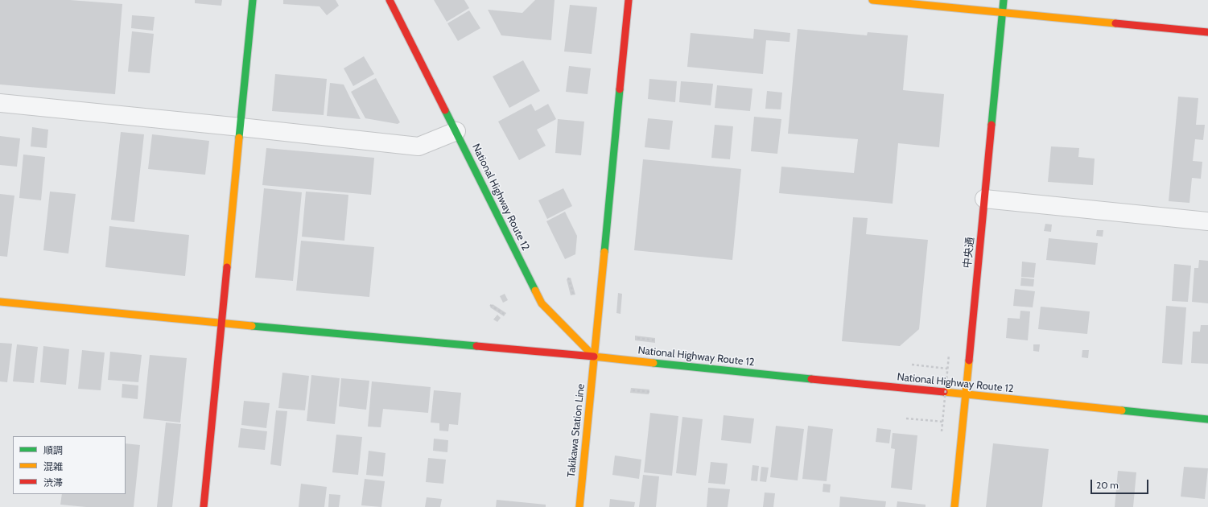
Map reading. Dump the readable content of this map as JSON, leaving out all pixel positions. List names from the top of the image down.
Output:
{
  "streets": {
    "main road": ["National Highway Route 12", "中央通", "Takikawa Station Line"]
  },
  "crossings": [
    ["National Highway Route 12", "中央通"],
    ["National Highway Route 12", "Takikawa Station Line"]
  ],
  "legend": ["順調", "混雑", "渋滞"],
  "scale_bar": "20 m"
}
